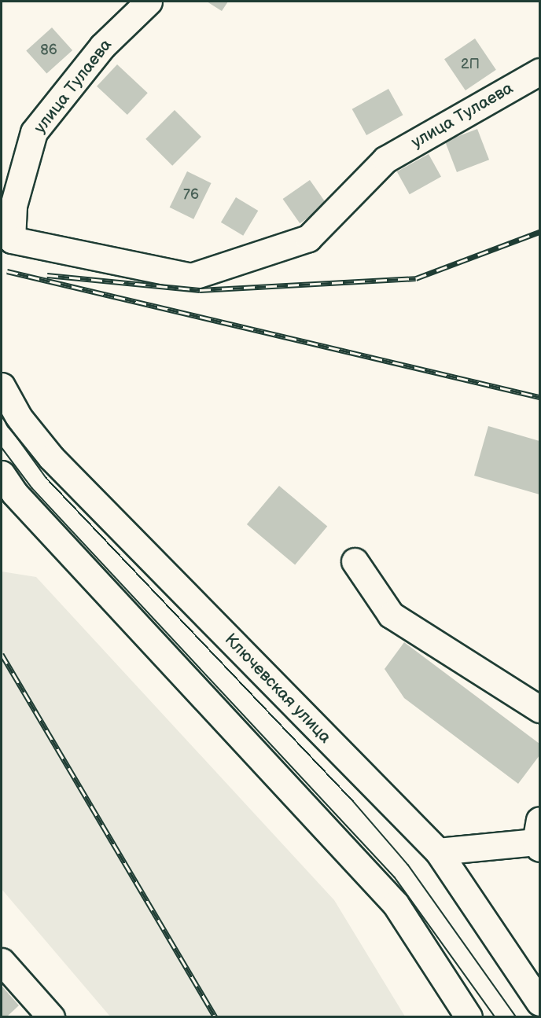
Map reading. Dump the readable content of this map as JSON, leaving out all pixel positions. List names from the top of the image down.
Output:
{
  "streets": {
    "main road": ["улица Тулаева", "Ключевская улица"]
  },
  "house_numbers": ["86", "2П", "76"]
}
